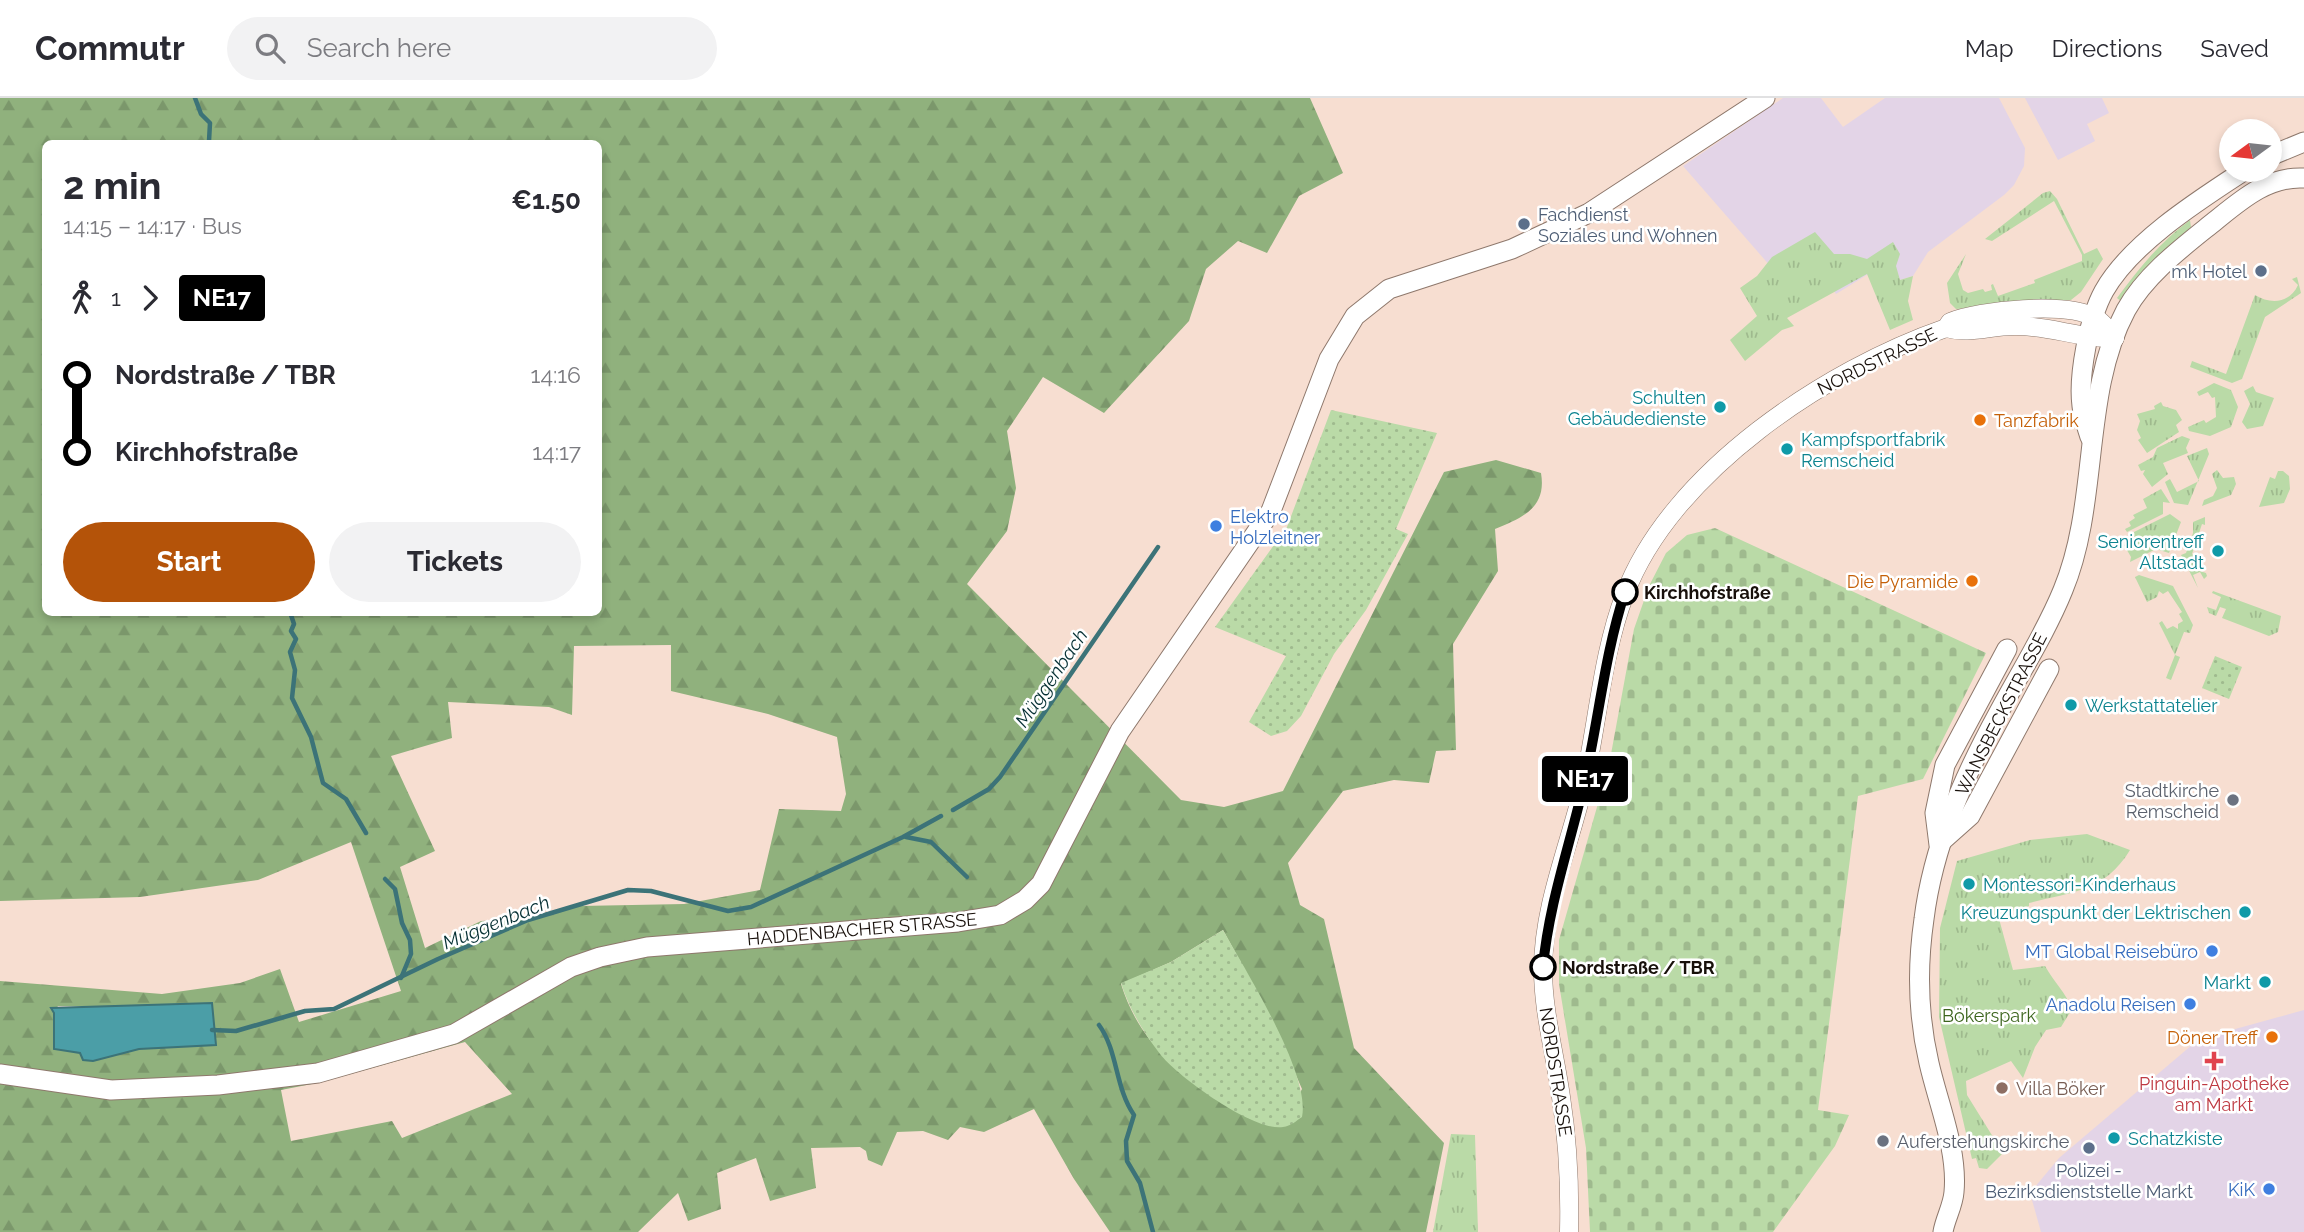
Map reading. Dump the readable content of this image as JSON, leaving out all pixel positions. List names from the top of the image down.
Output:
{
  "streets": {
    "main road": ["WANSBECKSTRASSE", "HADDENBACHER STRASSE"],
    "street": ["NORDSTRASSE"]
  },
  "crossings": [
    ["NORDSTRASSE", "WANSBECKSTRASSE"]
  ],
  "water": ["Müggenbach"],
  "parks": ["Bökerspark"],
  "places": {
    "other": [
      "Fachdienst Soziales und Wohnen",
      "mk Hotel",
      "Schulten Gebäudedienste",
      "Tanzfabrik",
      "Kampfsportfabrik Remscheid",
      "Elektro Holzleitner",
      "Seniorentreff Altstadt",
      "Die Pyramide",
      "Kirchhofstraße",
      "Werkstattatelier",
      "Stadtkirche Remscheid",
      "Montessori-Kinderhaus",
      "Kreuzungspunkt der Lektrischen",
      "MT Global Reisebüro",
      "Nordstraße / TBR",
      "Markt",
      "Anadolu Reisen",
      "Döner Treff",
      "Villa Böker",
      "Schatzkiste",
      "Auferstehungskirche",
      "Polizei - Bezirksdienststelle Markt",
      "KiK"
    ],
    "health": ["Pinguin-Apotheke am Markt"]
  },
  "lines": ["bus line NE17"],
  "north": "left",
  "page": {
    "header": "Commutr",
    "search": "Search here",
    "nav": ["Map", "Directions", "Saved"],
    "on_map": "NE17",
    "heading": ["2 min", "14:15 – 14:17 · Bus", "€1.50"],
    "legs": ["1", "NE17"],
    "list": [
      {
        "name": "Nordstraße / TBR",
        "value": "14:16"
      },
      {
        "name": "Kirchhofstraße",
        "value": "14:17"
      }
    ],
    "buttons": ["Start", "Tickets"]
  }
}
